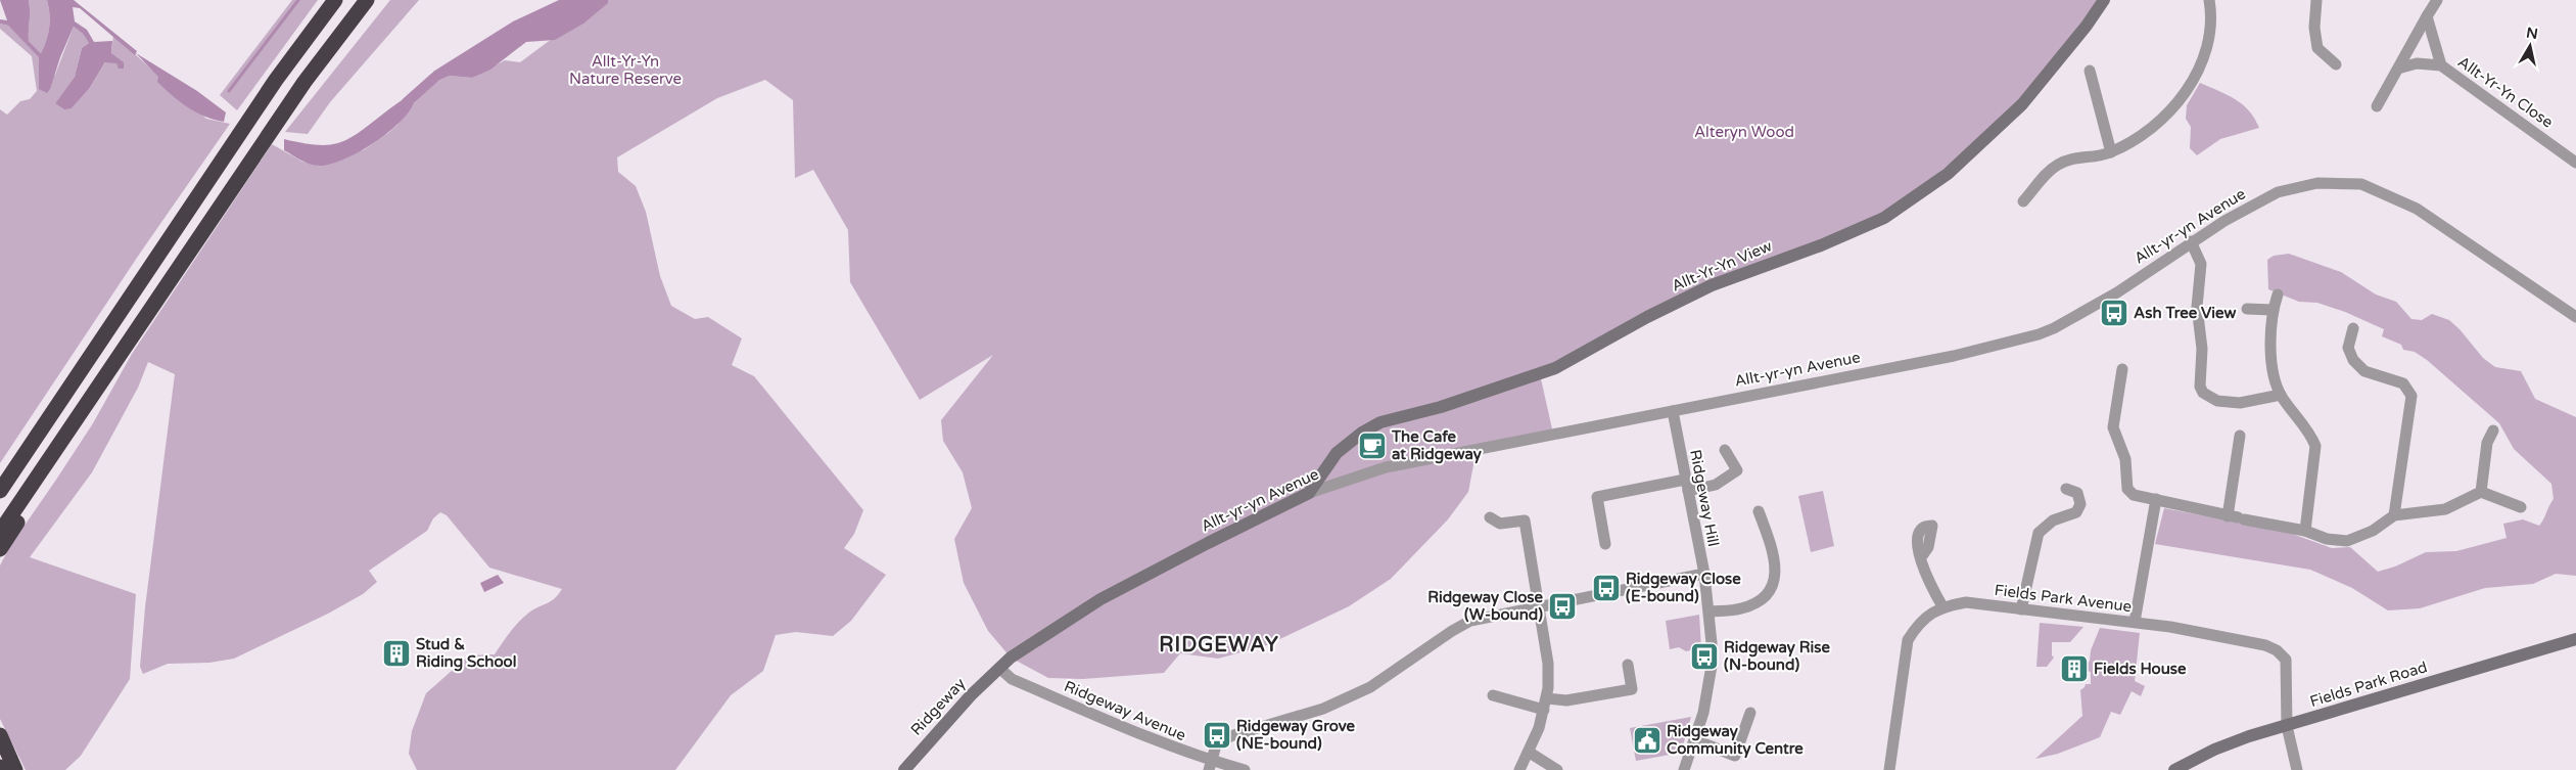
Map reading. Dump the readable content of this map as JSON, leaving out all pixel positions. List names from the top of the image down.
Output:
{
  "streets": {
    "street": [
      "Allt-Yr-Yn Close",
      "Allt-yr-yn Avenue",
      "Allt-Yr-Yn View",
      "Ridgeway Hill",
      "Fields Park Avenue",
      "Fields Park Road",
      "Ridgeway",
      "Ridgeway Avenue"
    ]
  },
  "crossings": [
    ["Allt-yr-yn Avenue", "Allt-Yr-Yn View"],
    ["Allt-yr-yn Avenue", "Ridgeway Hill"],
    ["Allt-yr-yn Avenue", "Ridgeway"],
    ["Allt-yr-yn Avenue", "Ridgeway Avenue"],
    ["Fields Park Avenue", "Fields Park Road"],
    ["Ridgeway", "Ridgeway Avenue"]
  ],
  "districts": ["RIDGEWAY"],
  "parks": ["Allt-Yr-Yn Nature Reserve", "Alteryn Wood"],
  "places": {
    "bus stop": [
      "Ash Tree View",
      "Ridgeway Close (E-bound)",
      "Ridgeway Close (W-bound)",
      "Ridgeway Rise (N-bound)",
      "Ridgeway Grove (NE-bound)"
    ],
    "cafe": ["The Cafe at Ridgeway"],
    "building": ["Stud & Riding School", "Fields House"],
    "public building": ["Ridgeway Community Centre"]
  },
  "north": "top"
}
